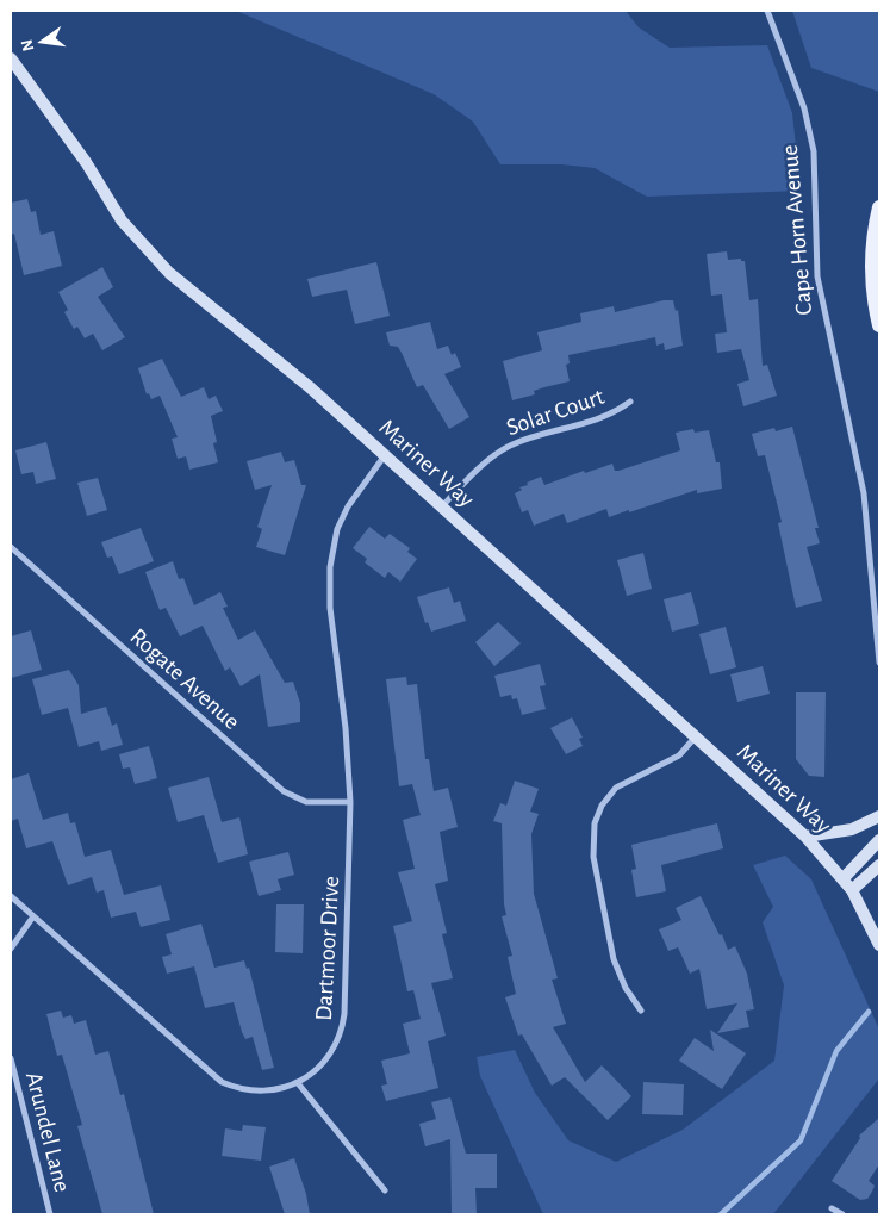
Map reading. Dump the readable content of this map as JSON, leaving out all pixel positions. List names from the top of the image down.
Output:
{
  "streets": {
    "main road": ["Mariner Way"],
    "street": [
      "Cape Horn Avenue",
      "Solar Court",
      "Rogate Avenue",
      "Dartmoor Drive",
      "Arundel Lane"
    ]
  },
  "crossings": [
    ["Solar Court", "Mariner Way"],
    ["Mariner Way", "Dartmoor Drive"],
    ["Rogate Avenue", "Dartmoor Drive"]
  ],
  "north": "left"
}
